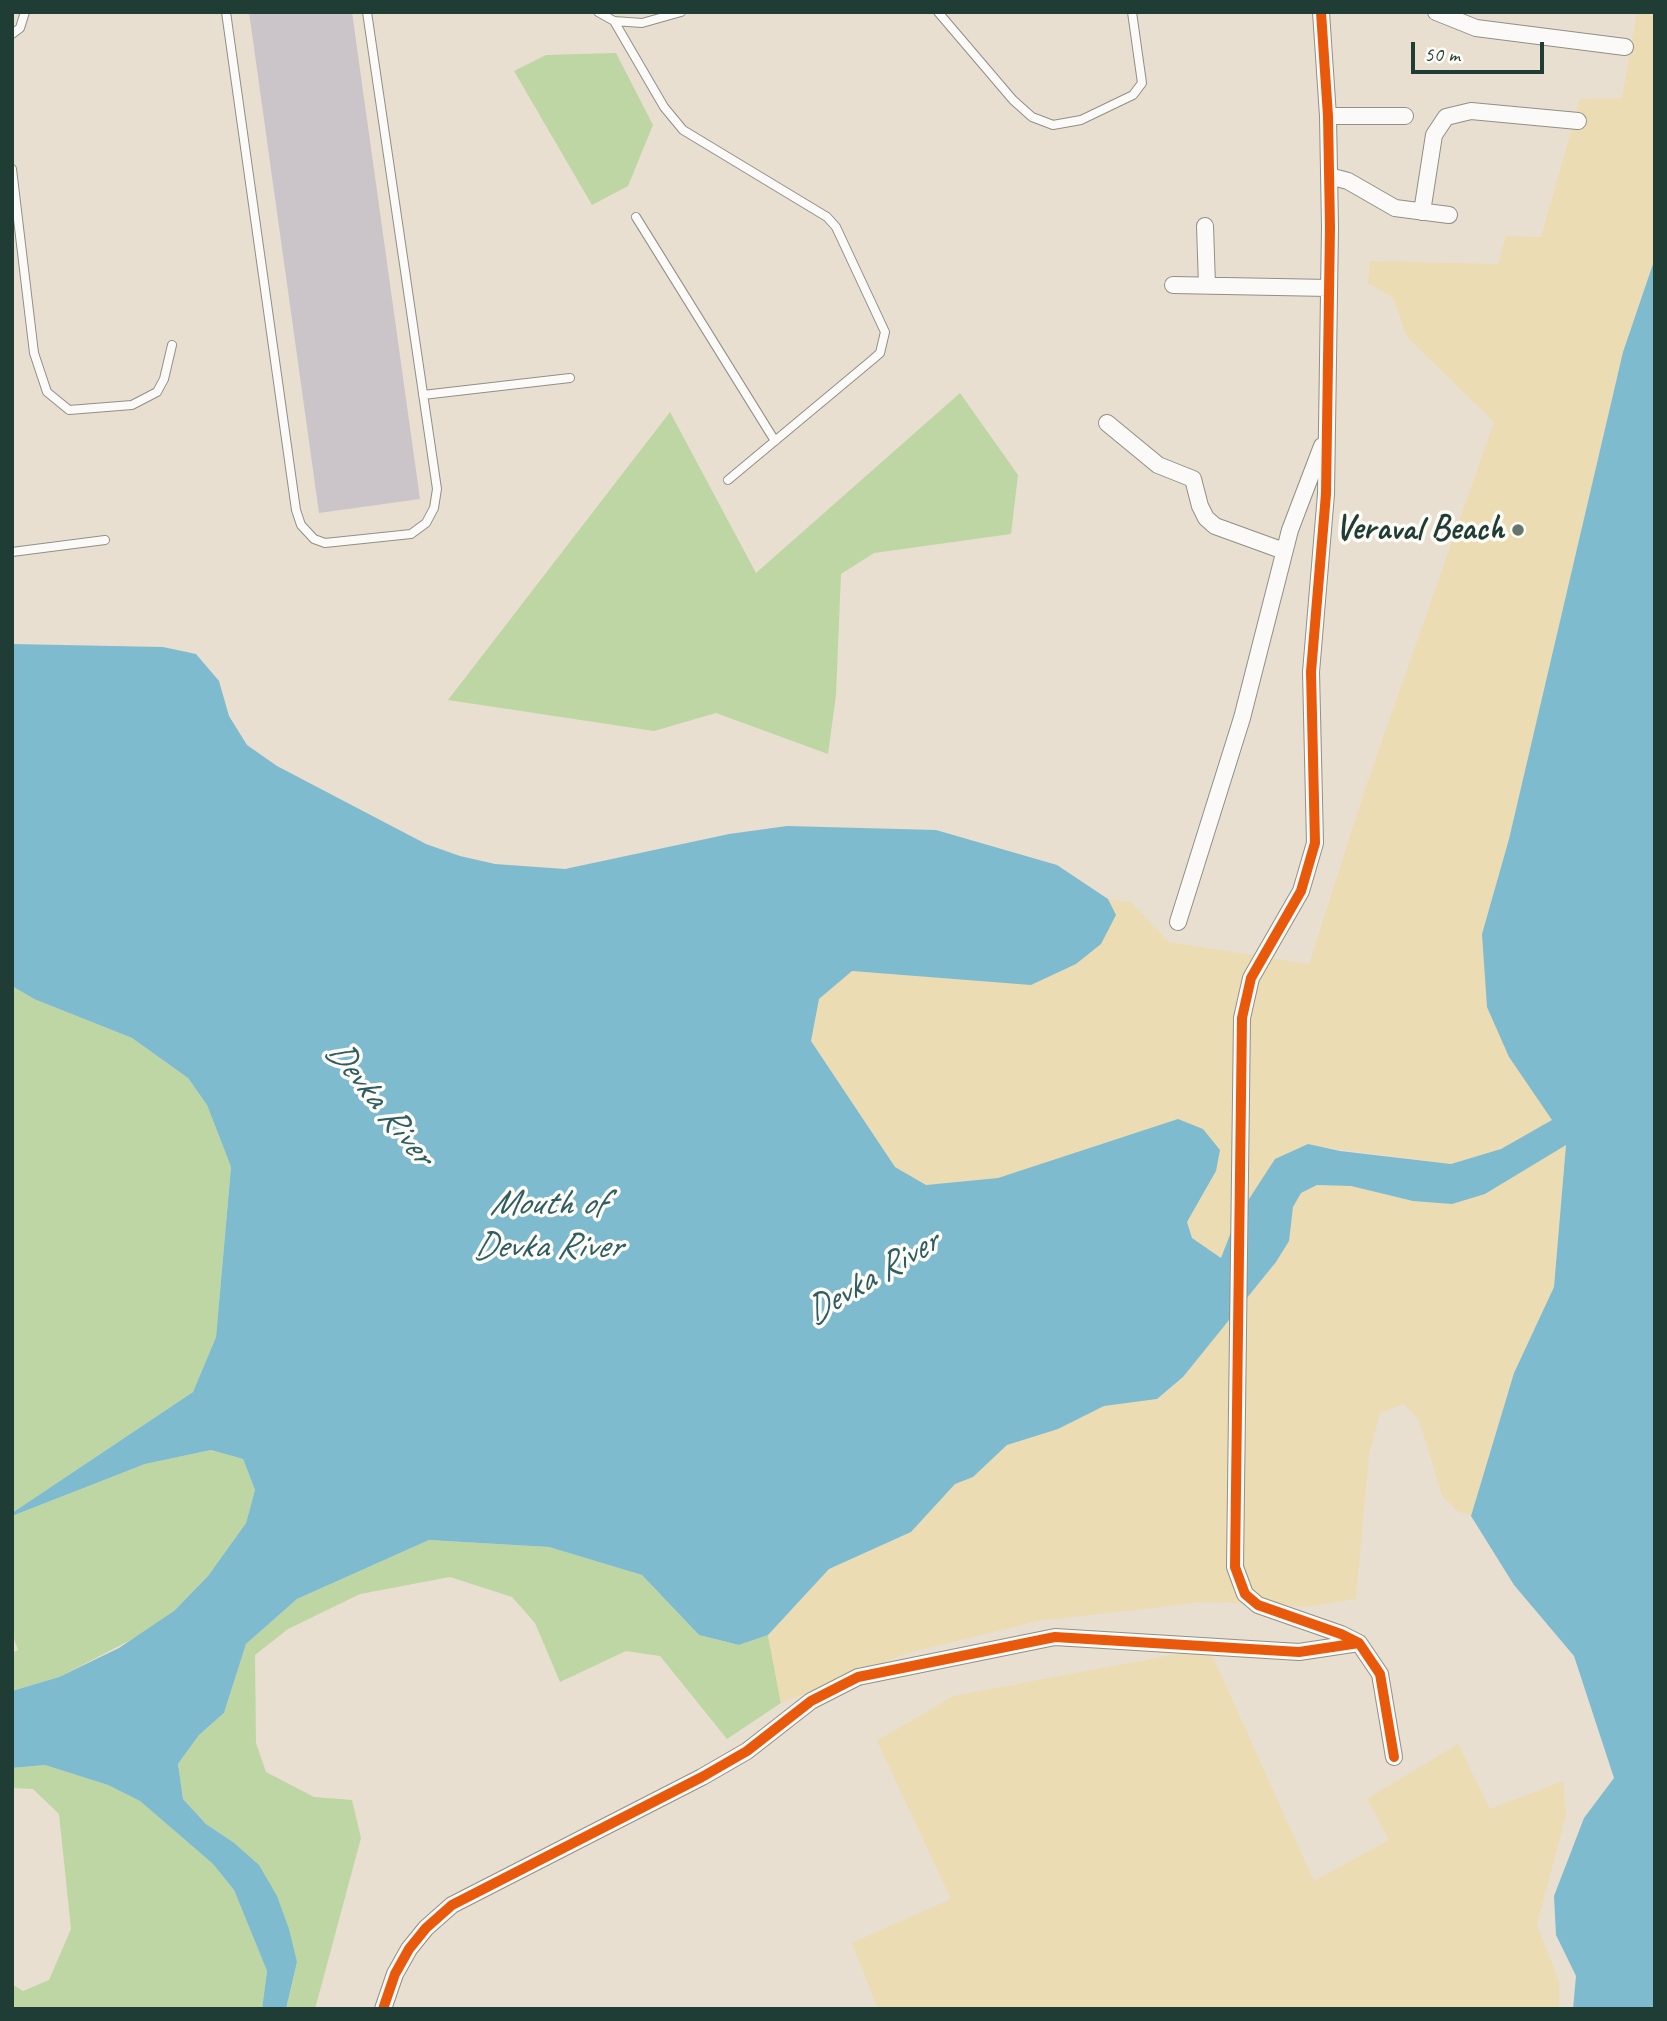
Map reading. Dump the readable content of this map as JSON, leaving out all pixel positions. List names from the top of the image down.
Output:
{
  "water": ["Devka River", "Mouth of Devka River"],
  "places": ["Veraval Beach"],
  "scale_bar": "50 m"
}
